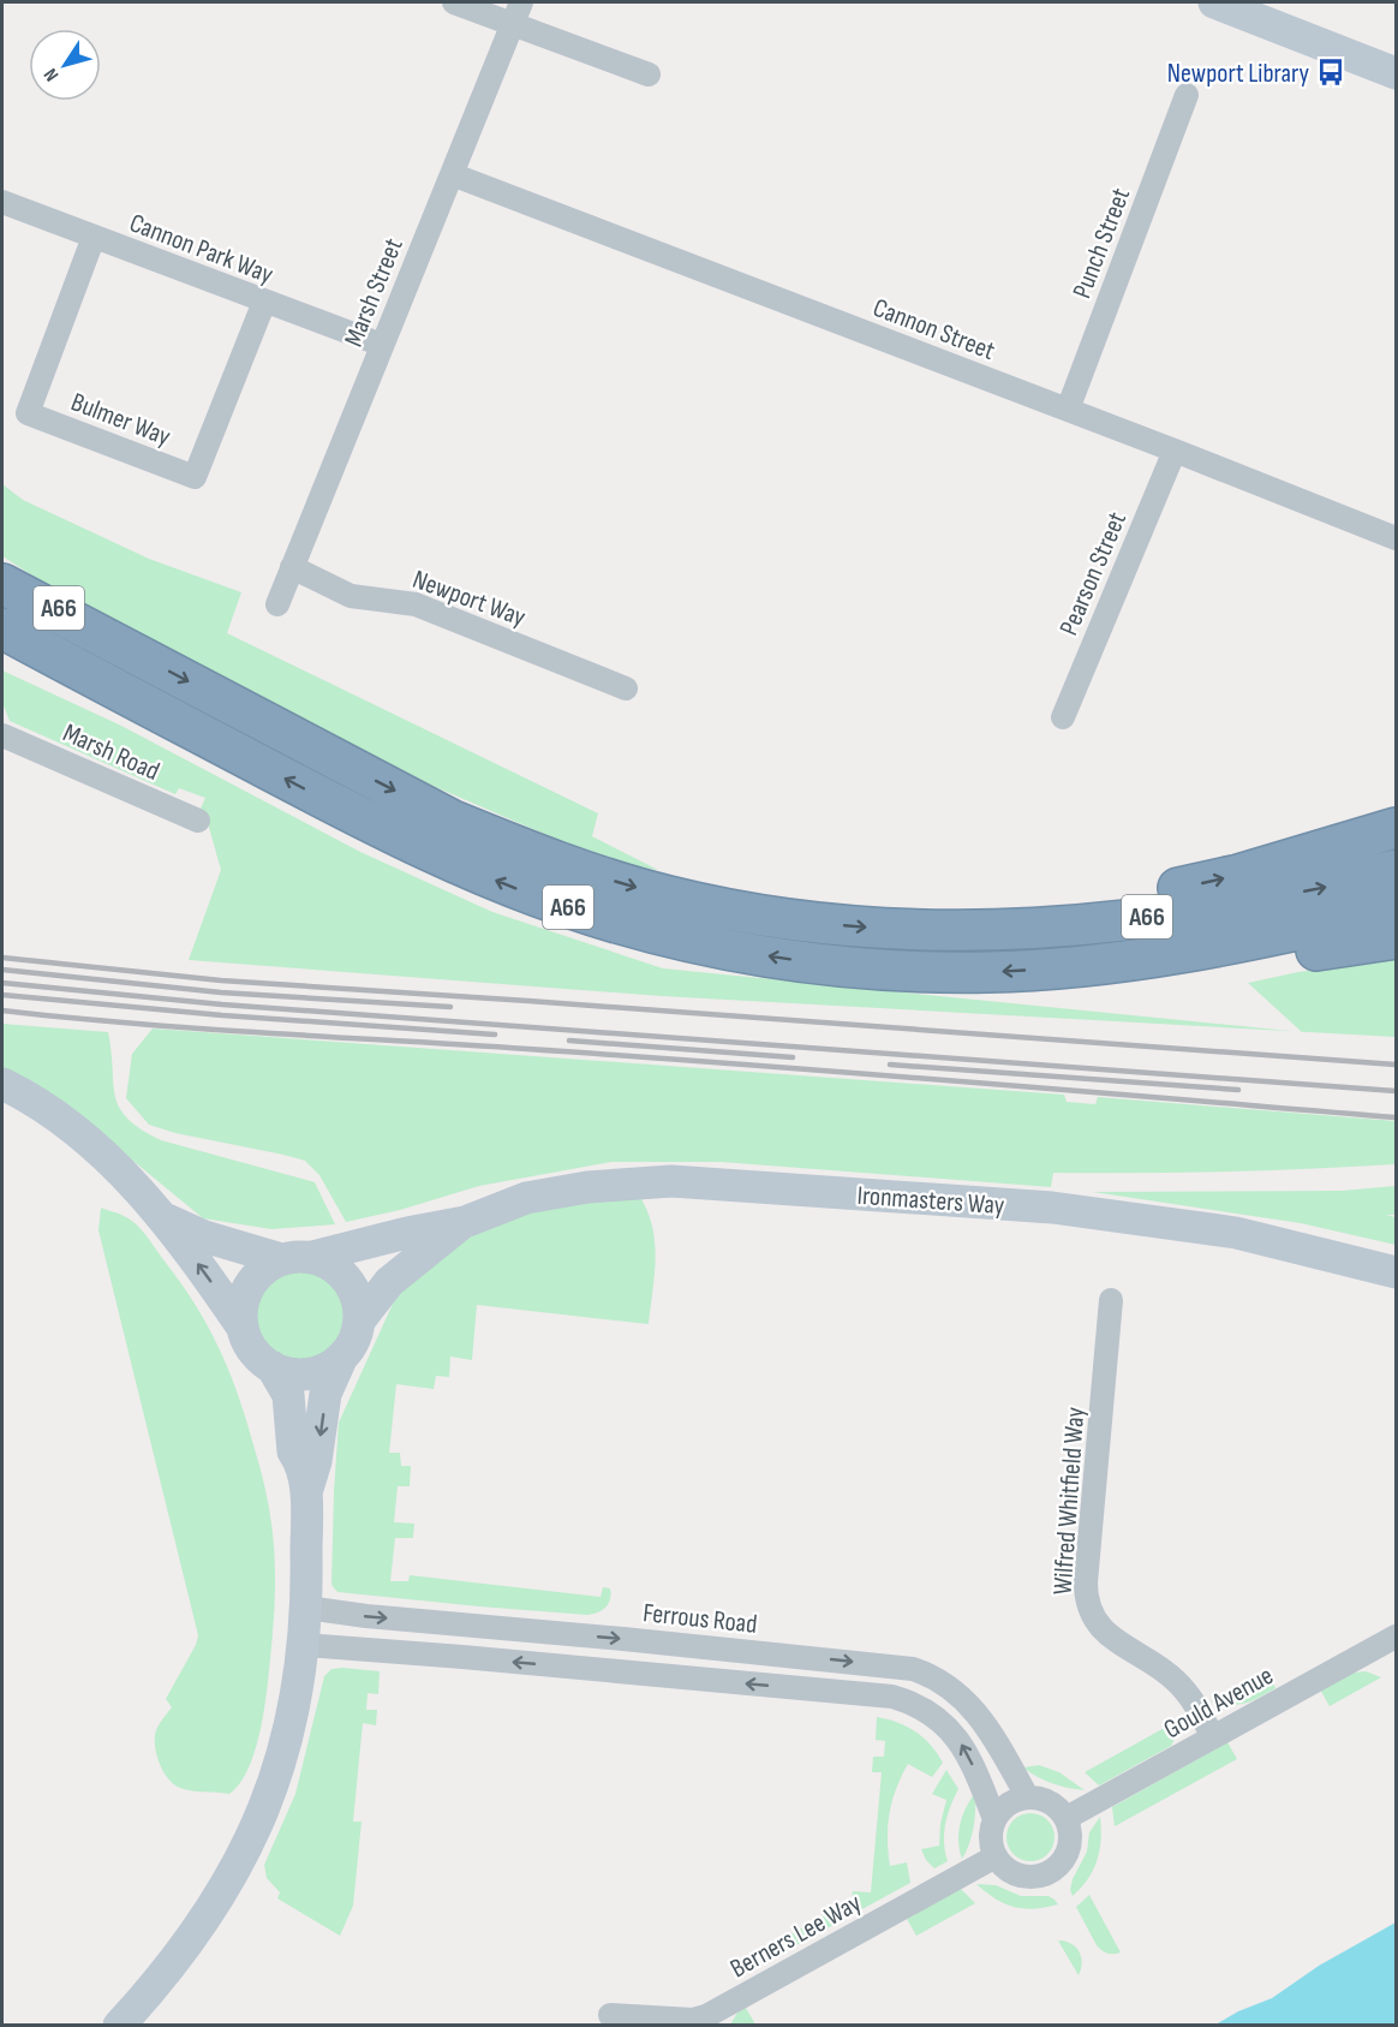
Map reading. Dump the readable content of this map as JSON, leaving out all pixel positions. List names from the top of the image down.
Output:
{
  "streets": {
    "highway": ["A66"],
    "street": [
      "Punch Street",
      "Cannon Park Way",
      "Marsh Street",
      "Cannon Street",
      "Bulmer Way",
      "Pearson Street",
      "Newport Way",
      "Marsh Road",
      "Ironmasters Way",
      "Wilfred Whitfield Way",
      "Ferrous Road",
      "Gould Avenue",
      "Berners Lee Way"
    ]
  },
  "crossings": [
    ["Punch Street", "Cannon Street"],
    ["Cannon Park Way", "Marsh Street"],
    ["Cannon Park Way", "Bulmer Way"],
    ["Marsh Street", "Cannon Street"],
    ["Marsh Street", "Newport Way"],
    ["Cannon Street", "Pearson Street"],
    ["Wilfred Whitfield Way", "Gould Avenue"],
    ["Ferrous Road", "Gould Avenue"],
    ["Ferrous Road", "Berners Lee Way"],
    ["Gould Avenue", "Berners Lee Way"]
  ],
  "places": {
    "bus stop": ["Newport Library"]
  },
  "north": "bottom left"
}
